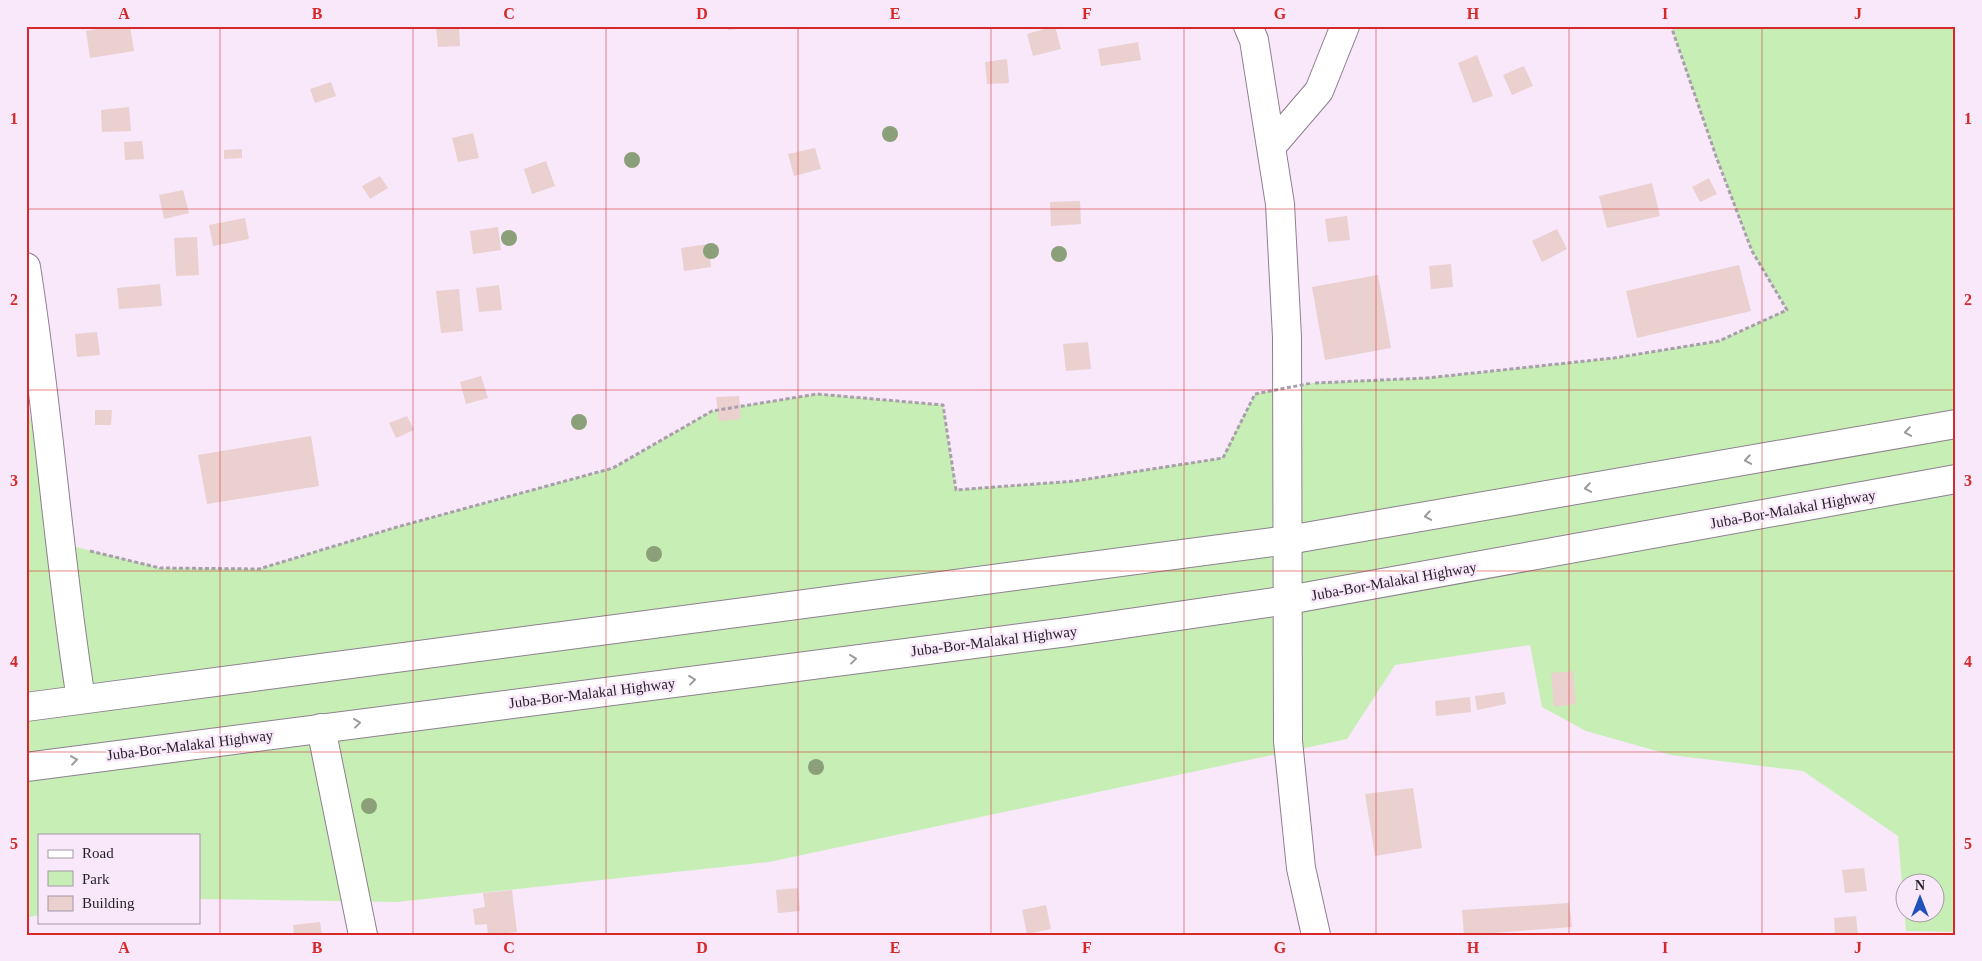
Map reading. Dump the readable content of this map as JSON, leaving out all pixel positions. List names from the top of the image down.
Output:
{
  "streets": {
    "main road": ["Juba-Bor-Malakal Highway"]
  },
  "legend": ["Road", "Park", "Building"],
  "north": "top",
  "grid": {
    "columns": [
      "A",
      "B",
      "C",
      "D",
      "E",
      "F",
      "G",
      "H",
      "I",
      "J"
    ],
    "rows": [
      "1",
      "2",
      "3",
      "4",
      "5"
    ]
  }
}
